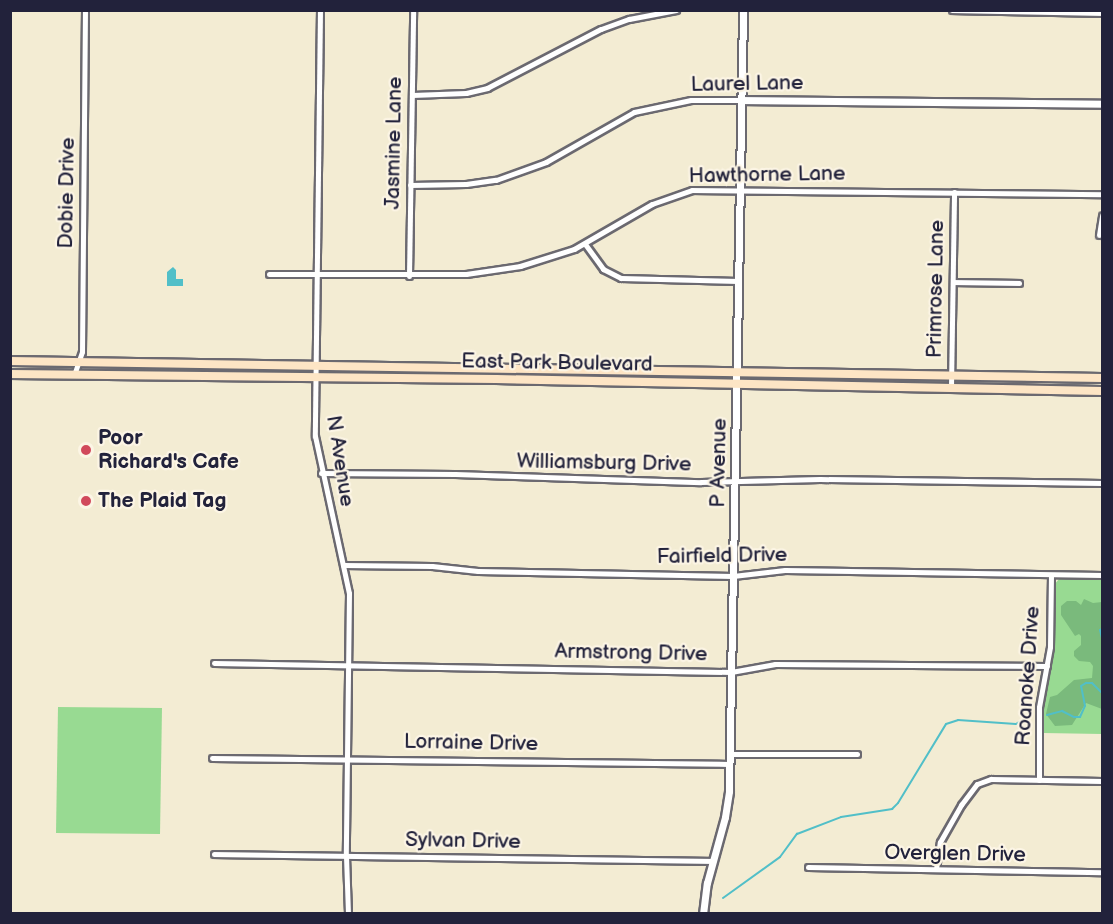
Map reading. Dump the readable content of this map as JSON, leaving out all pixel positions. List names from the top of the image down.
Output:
{
  "streets": {
    "main road": ["East Park Boulevard"],
    "street": [
      "Laurel Lane",
      "Jasmine Lane",
      "Hawthorne Lane",
      "Dobie Drive",
      "Primrose Lane",
      "N Avenue",
      "Williamsburg Drive",
      "P Avenue",
      "Fairfield Drive",
      "Armstrong Drive",
      "Roanoke Drive",
      "Lorraine Drive",
      "Sylvan Drive",
      "Overglen Drive"
    ]
  },
  "crossings": [
    ["Laurel Lane", "Jasmine Lane"],
    ["Laurel Lane", "P Avenue"],
    ["Jasmine Lane", "Hawthorne Lane"],
    ["Hawthorne Lane", "Primrose Lane"],
    ["Hawthorne Lane", "N Avenue"],
    ["Hawthorne Lane", "P Avenue"],
    ["Dobie Drive", "East Park Boulevard"],
    ["Primrose Lane", "East Park Boulevard"],
    ["East Park Boulevard", "N Avenue"],
    ["East Park Boulevard", "P Avenue"],
    ["N Avenue", "Williamsburg Drive"],
    ["N Avenue", "Fairfield Drive"],
    ["N Avenue", "Armstrong Drive"],
    ["N Avenue", "Lorraine Drive"],
    ["N Avenue", "Sylvan Drive"],
    ["Williamsburg Drive", "P Avenue"],
    ["P Avenue", "Fairfield Drive"],
    ["P Avenue", "Armstrong Drive"],
    ["P Avenue", "Lorraine Drive"],
    ["P Avenue", "Sylvan Drive"],
    ["Fairfield Drive", "Roanoke Drive"],
    ["Armstrong Drive", "Roanoke Drive"]
  ],
  "places": ["Poor Richard's Cafe", "The Plaid Tag"]
}
